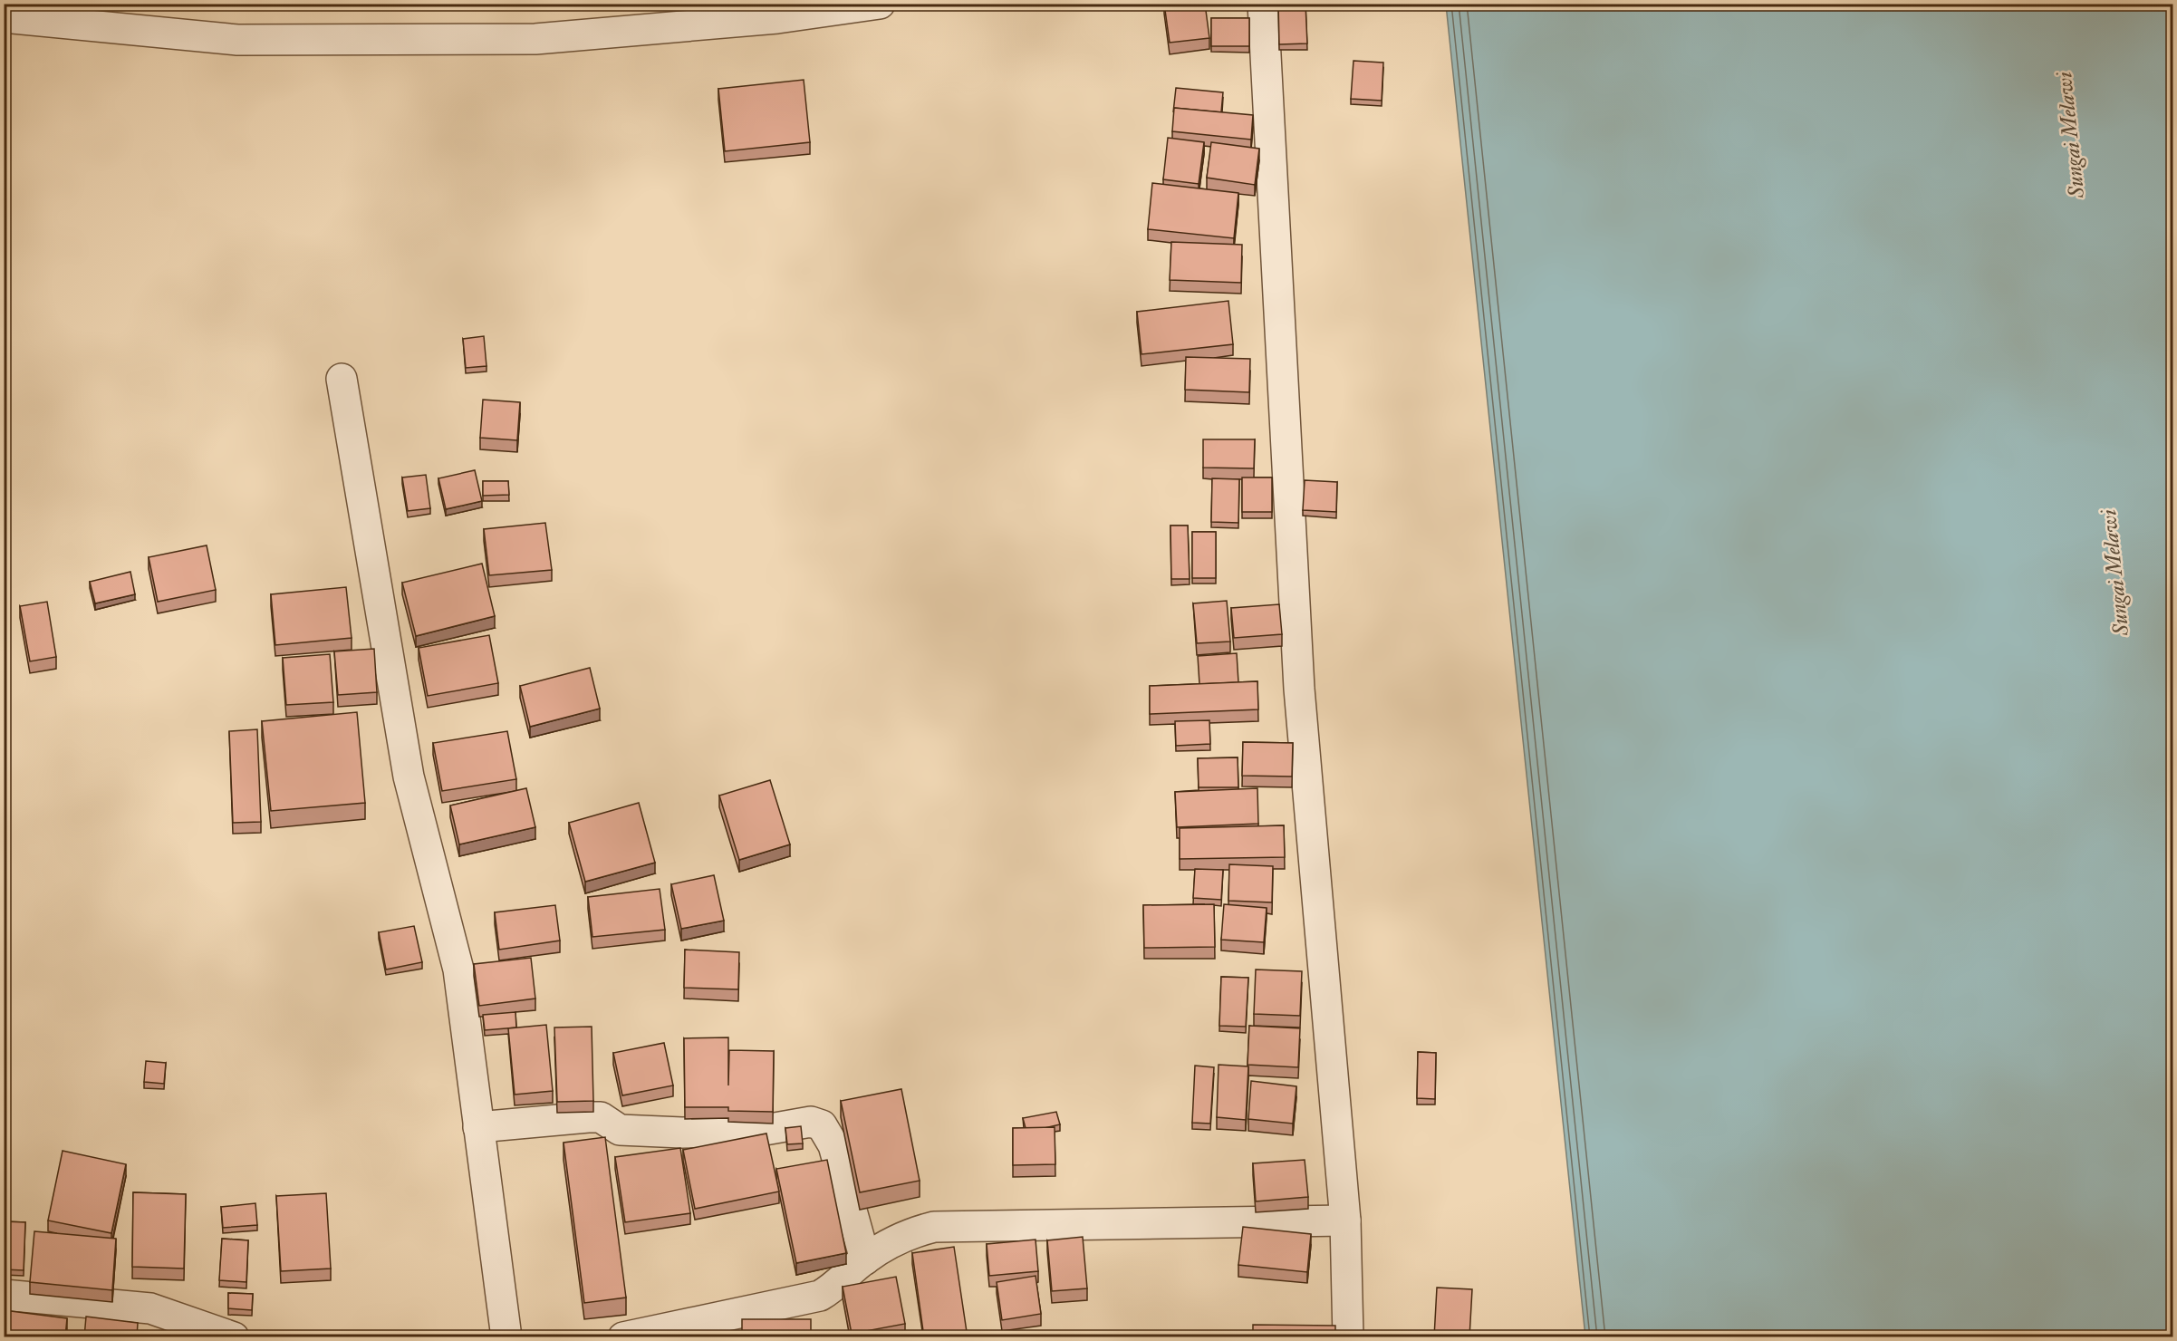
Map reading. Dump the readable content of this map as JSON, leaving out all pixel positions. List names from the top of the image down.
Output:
{
  "water": ["Sungai Melawi"]
}
